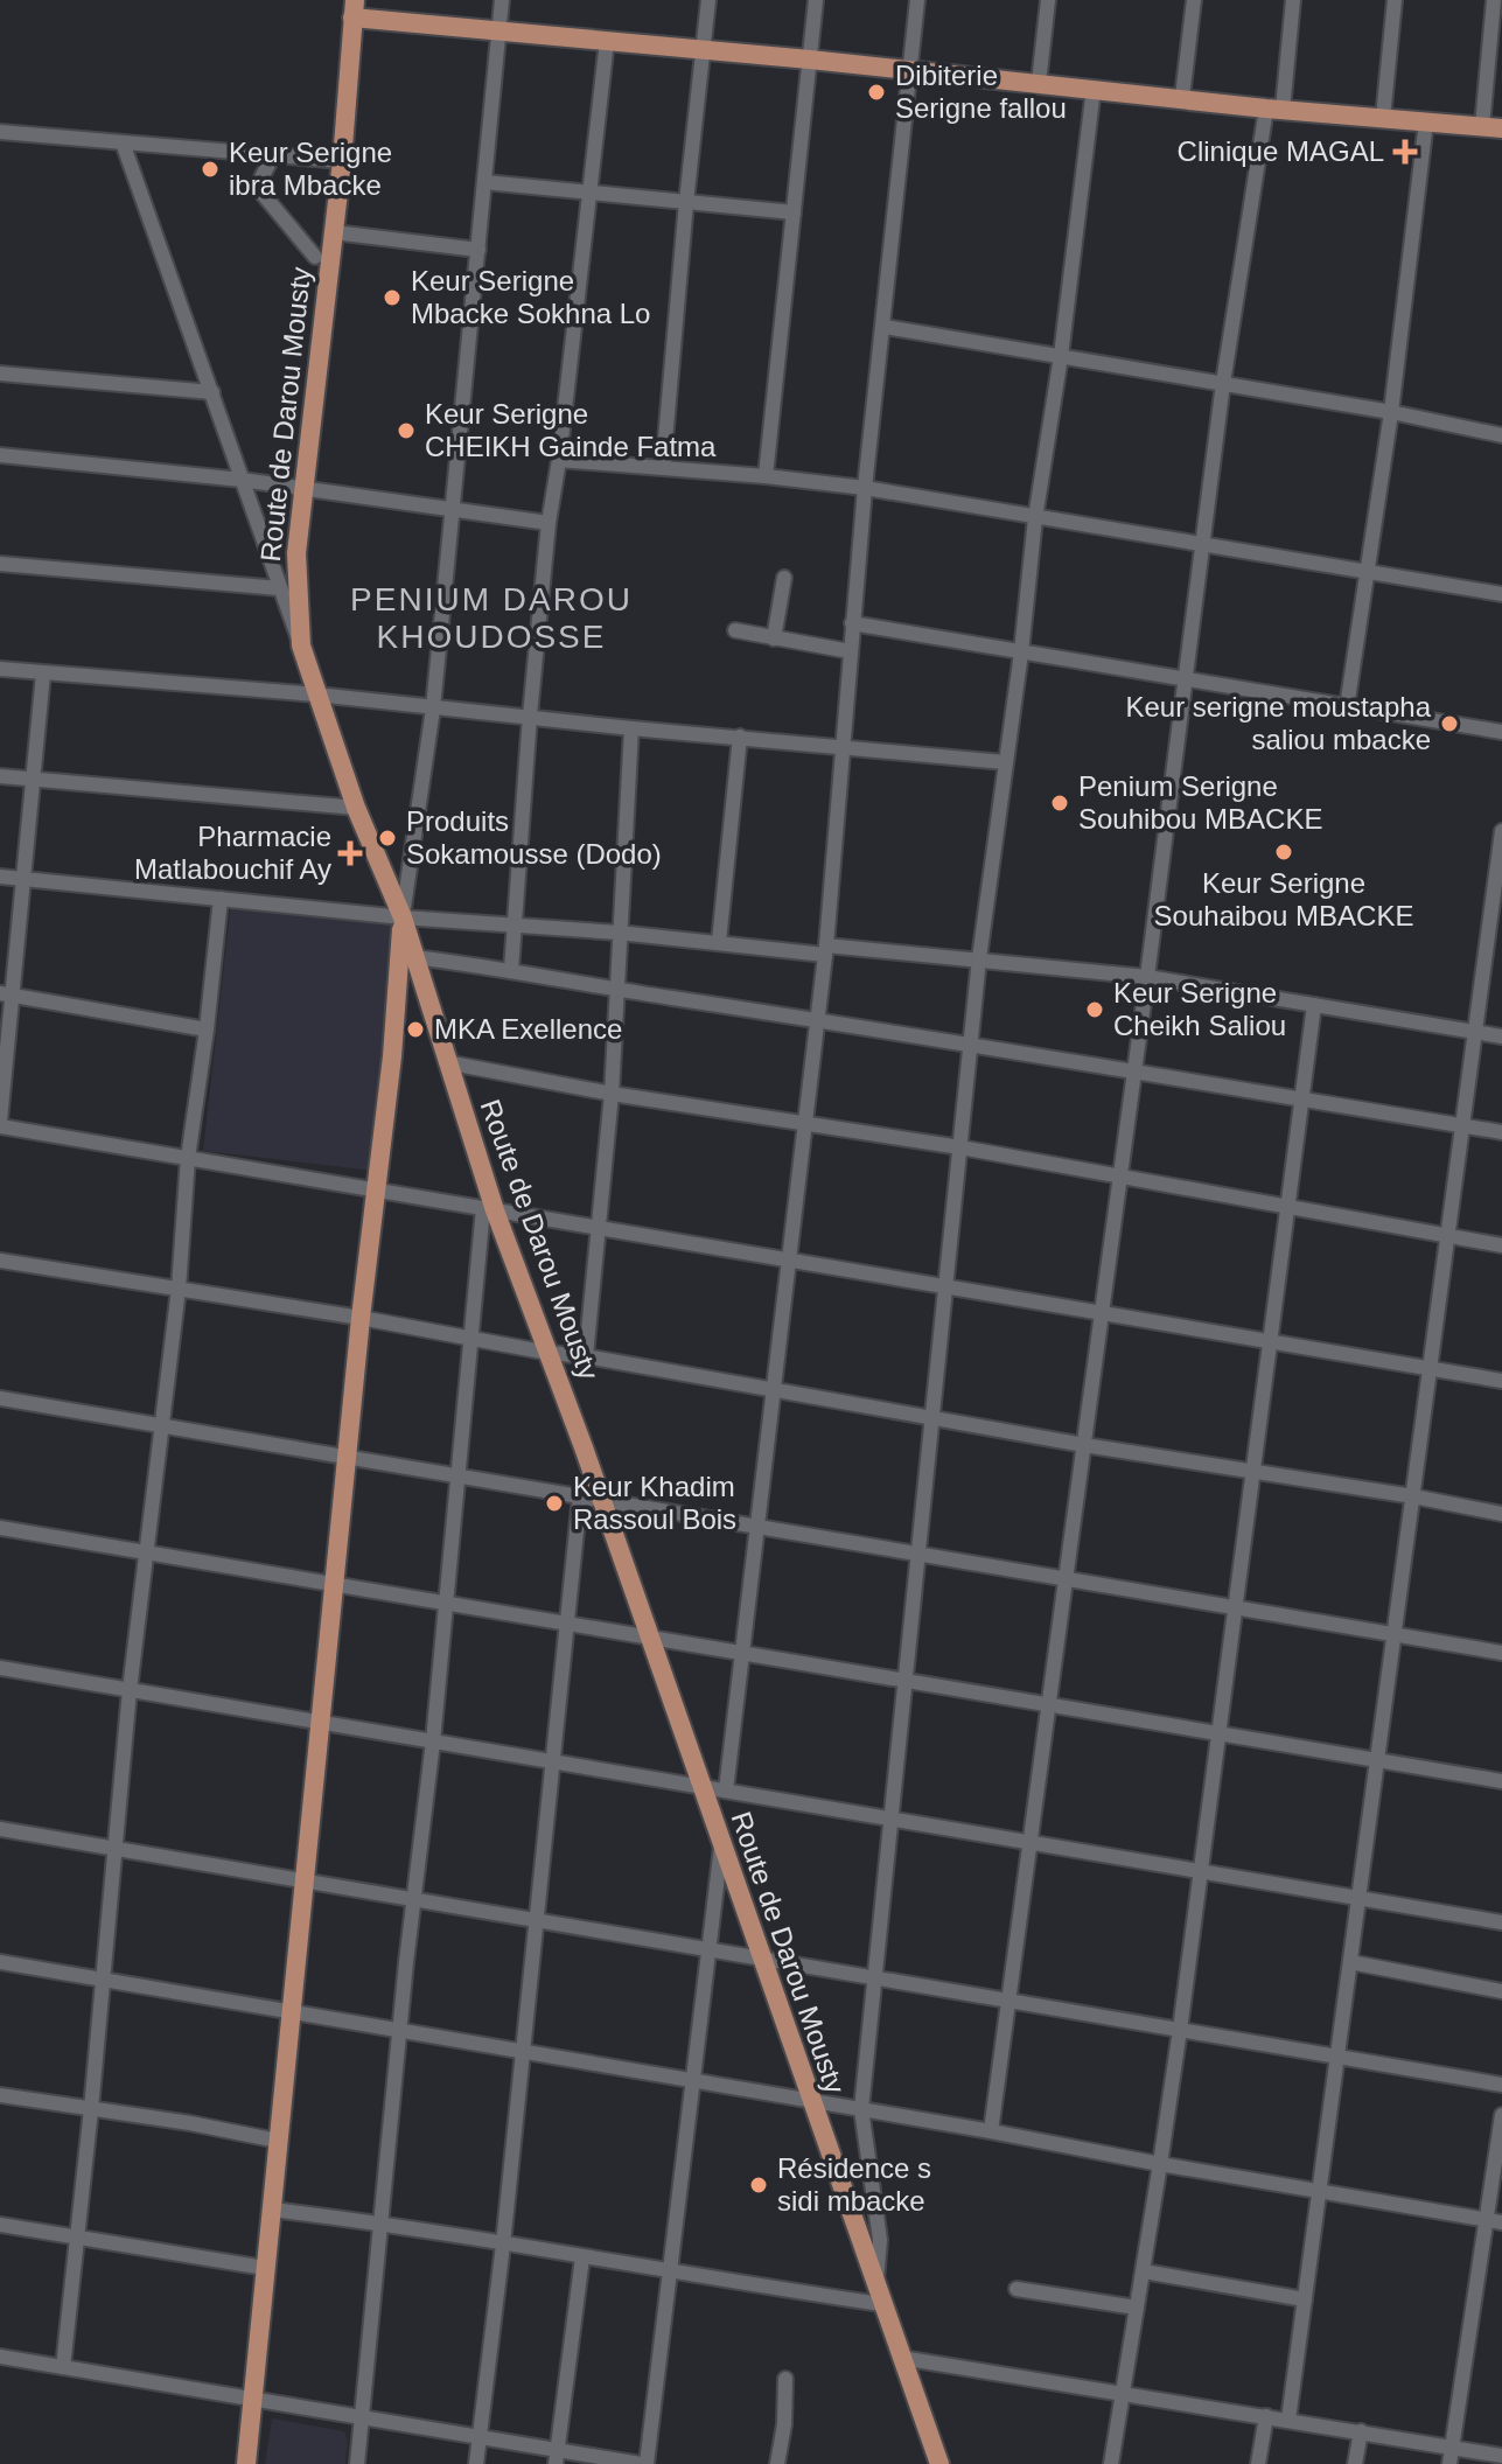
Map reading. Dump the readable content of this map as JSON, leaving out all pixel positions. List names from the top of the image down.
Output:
{
  "streets": {
    "main road": ["Route de Darou Mousty"]
  },
  "districts": ["PENIUM DAROU KHOUDOSSE"],
  "places": {
    "other": [
      "Dibiterie Serigne fallou",
      "Keur Serigne ibra Mbacke",
      "Keur Serigne Mbacke Sokhna Lo",
      "Keur Serigne CHEIKH Gainde Fatma",
      "Keur serigne moustapha saliou mbacke",
      "Penium Serigne Souhibou MBACKE",
      "Produits Sokamousse (Dodo)",
      "Keur Serigne Souhaibou MBACKE",
      "Keur Serigne Cheikh Saliou",
      "MKA Exellence",
      "Keur Khadim Rassoul Bois",
      "Résidence s sidi mbacke"
    ],
    "health": ["Clinique MAGAL", "Pharmacie Matlabouchif Ay"]
  }
}
